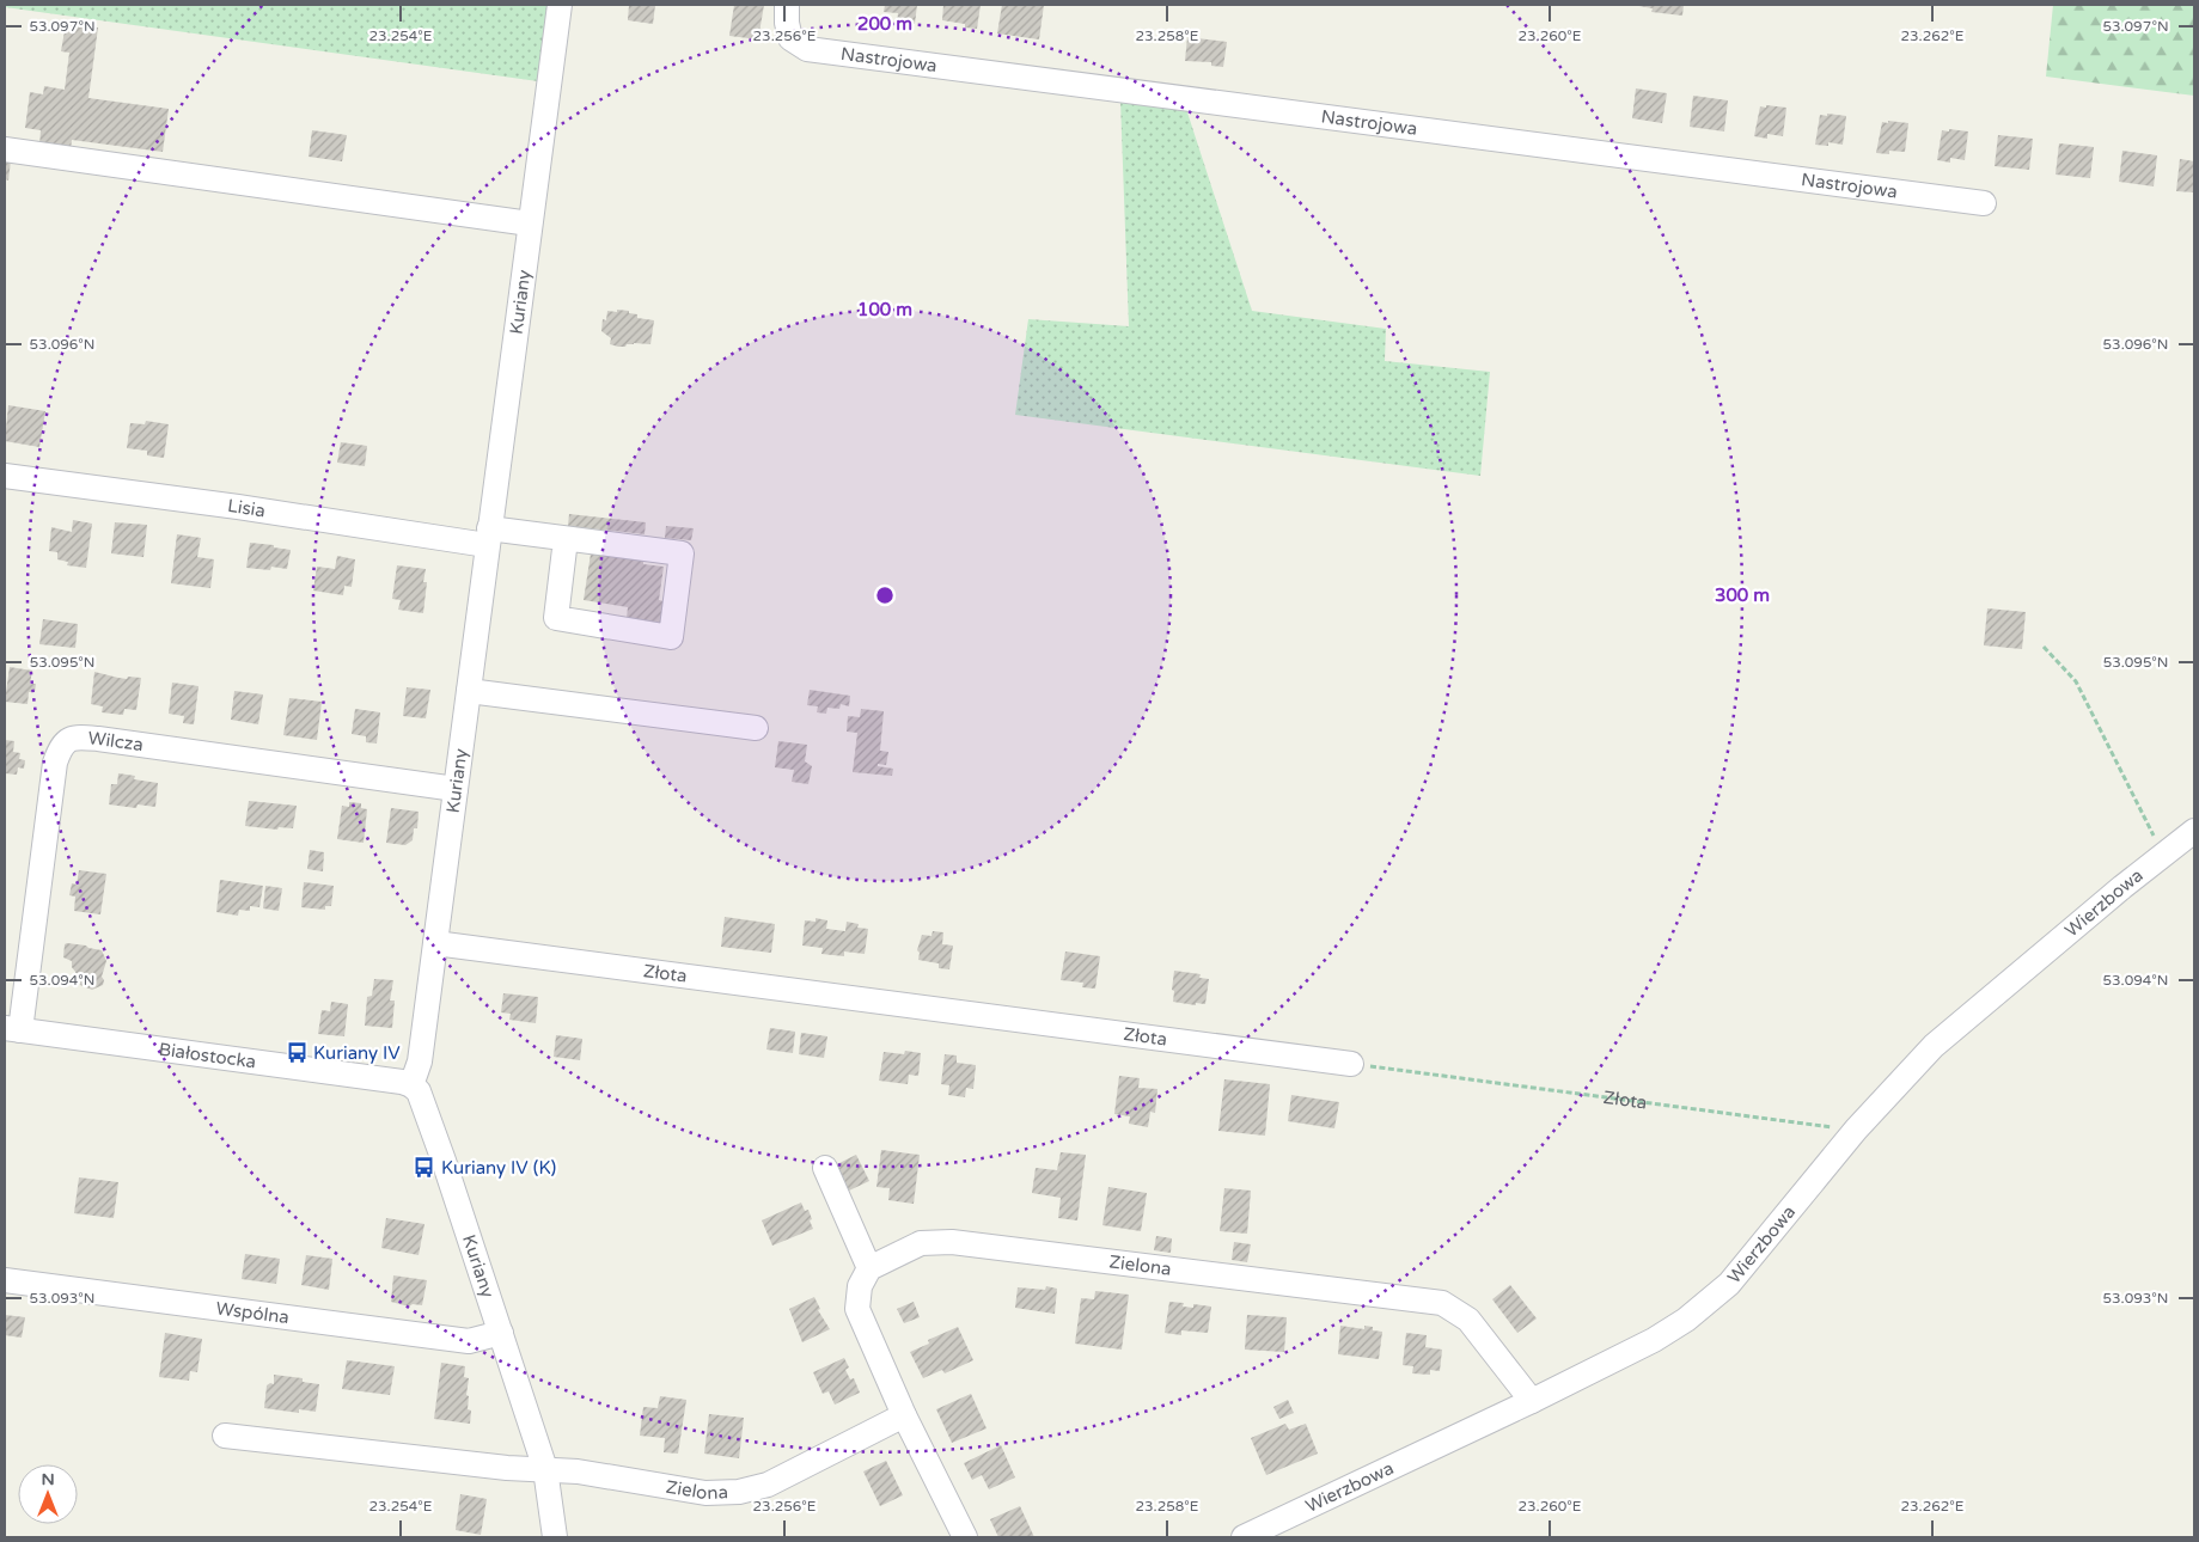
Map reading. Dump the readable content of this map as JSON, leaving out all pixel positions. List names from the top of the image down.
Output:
{
  "streets": {
    "street": [
      "Nastrojowa",
      "Kuriany",
      "Lisia",
      "Wilcza",
      "Wierzbowa",
      "Złota",
      "Białostocka",
      "Zielona",
      "Wspólna"
    ]
  },
  "crossings": [
    ["Kuriany", "Lisia"],
    ["Kuriany", "Wilcza"],
    ["Kuriany", "Złota"],
    ["Kuriany", "Białostocka"],
    ["Kuriany", "Zielona"],
    ["Kuriany", "Wspólna"],
    ["Wilcza", "Białostocka"],
    ["Wierzbowa", "Złota"],
    ["Wierzbowa", "Zielona"]
  ],
  "places": {
    "bus stop": ["Kuriany IV", "Kuriany IV (K)"]
  },
  "north": "top",
  "coordinates": [
    "53.097°N",
    "23.254°E",
    "23.256°E",
    "23.258°E",
    "23.260°E",
    "23.262°E",
    "53.096°N",
    "53.095°N",
    "53.094°N",
    "53.093°N"
  ],
  "rings": ["200 m", "100 m", "300 m"]
}
